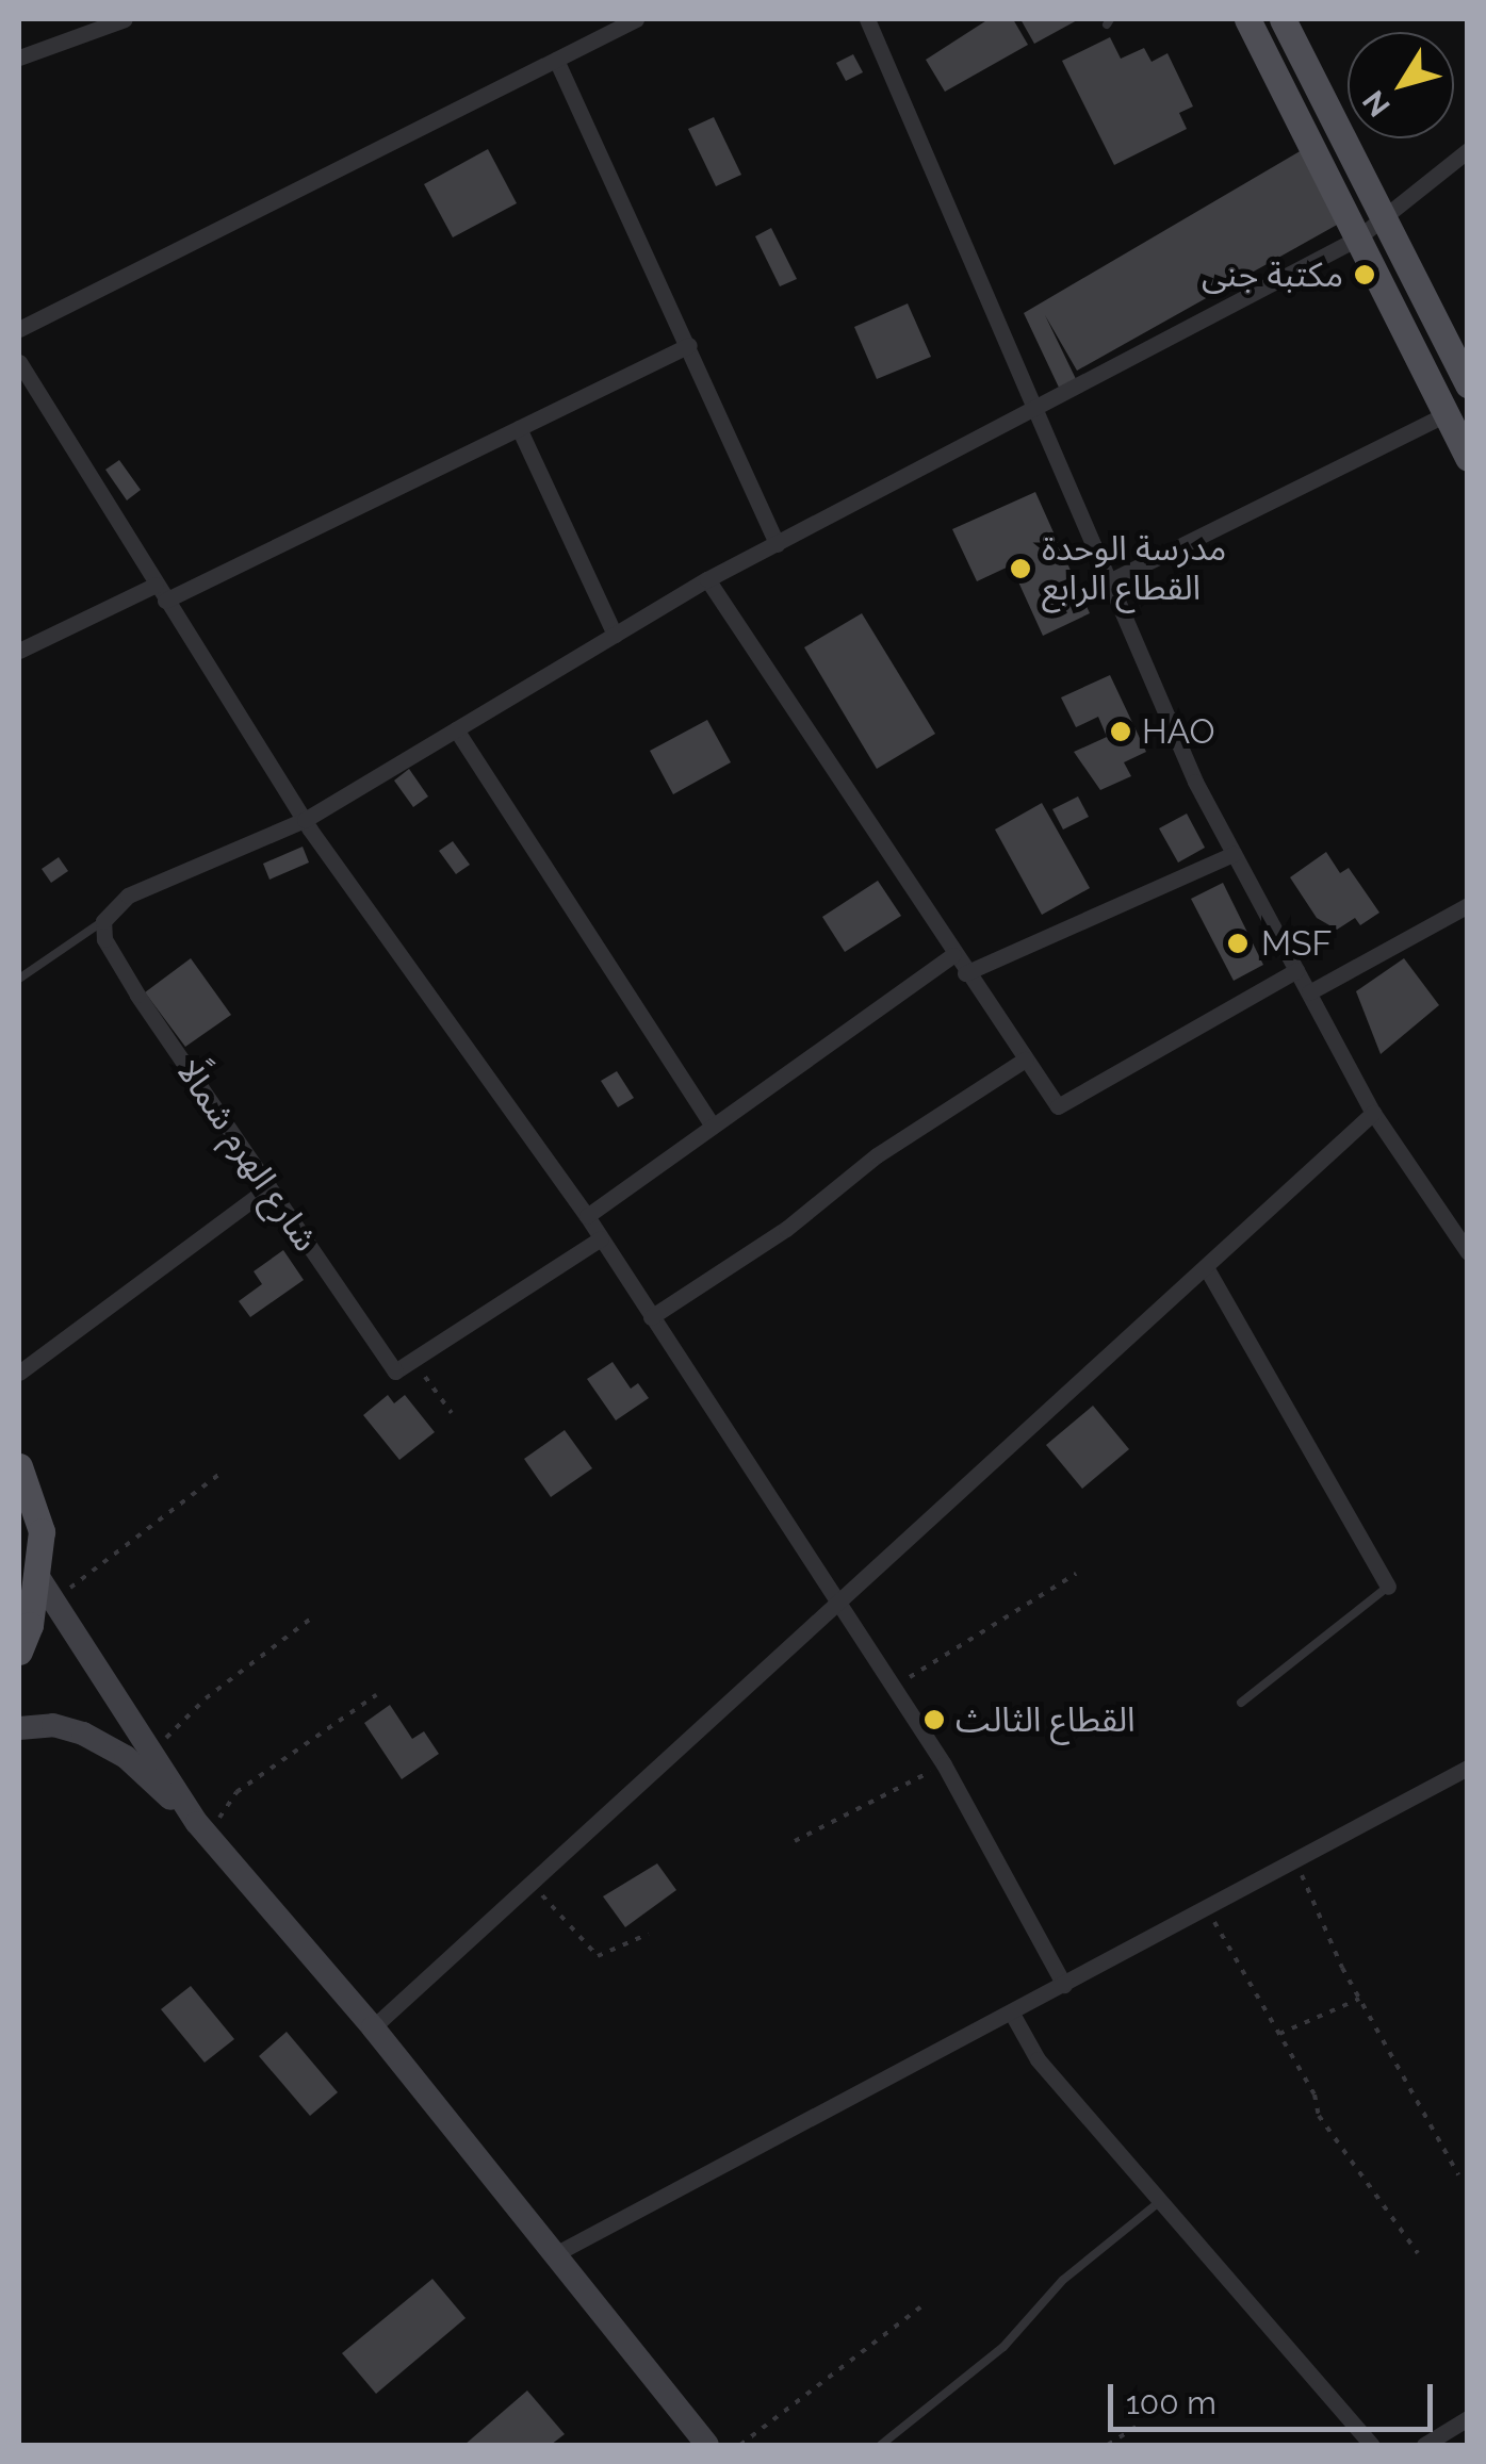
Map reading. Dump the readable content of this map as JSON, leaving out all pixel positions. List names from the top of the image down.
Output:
{
  "streets": {
    "street": ["شارع الهرم شمالًا"]
  },
  "places": [
    "مكتبة جنى",
    "مدرسة الوحدة القطاع الرابع",
    "HAO",
    "MSF",
    "القطاع الثالث"
  ],
  "scale_bar": "100 m",
  "north": "bottom left"
}
